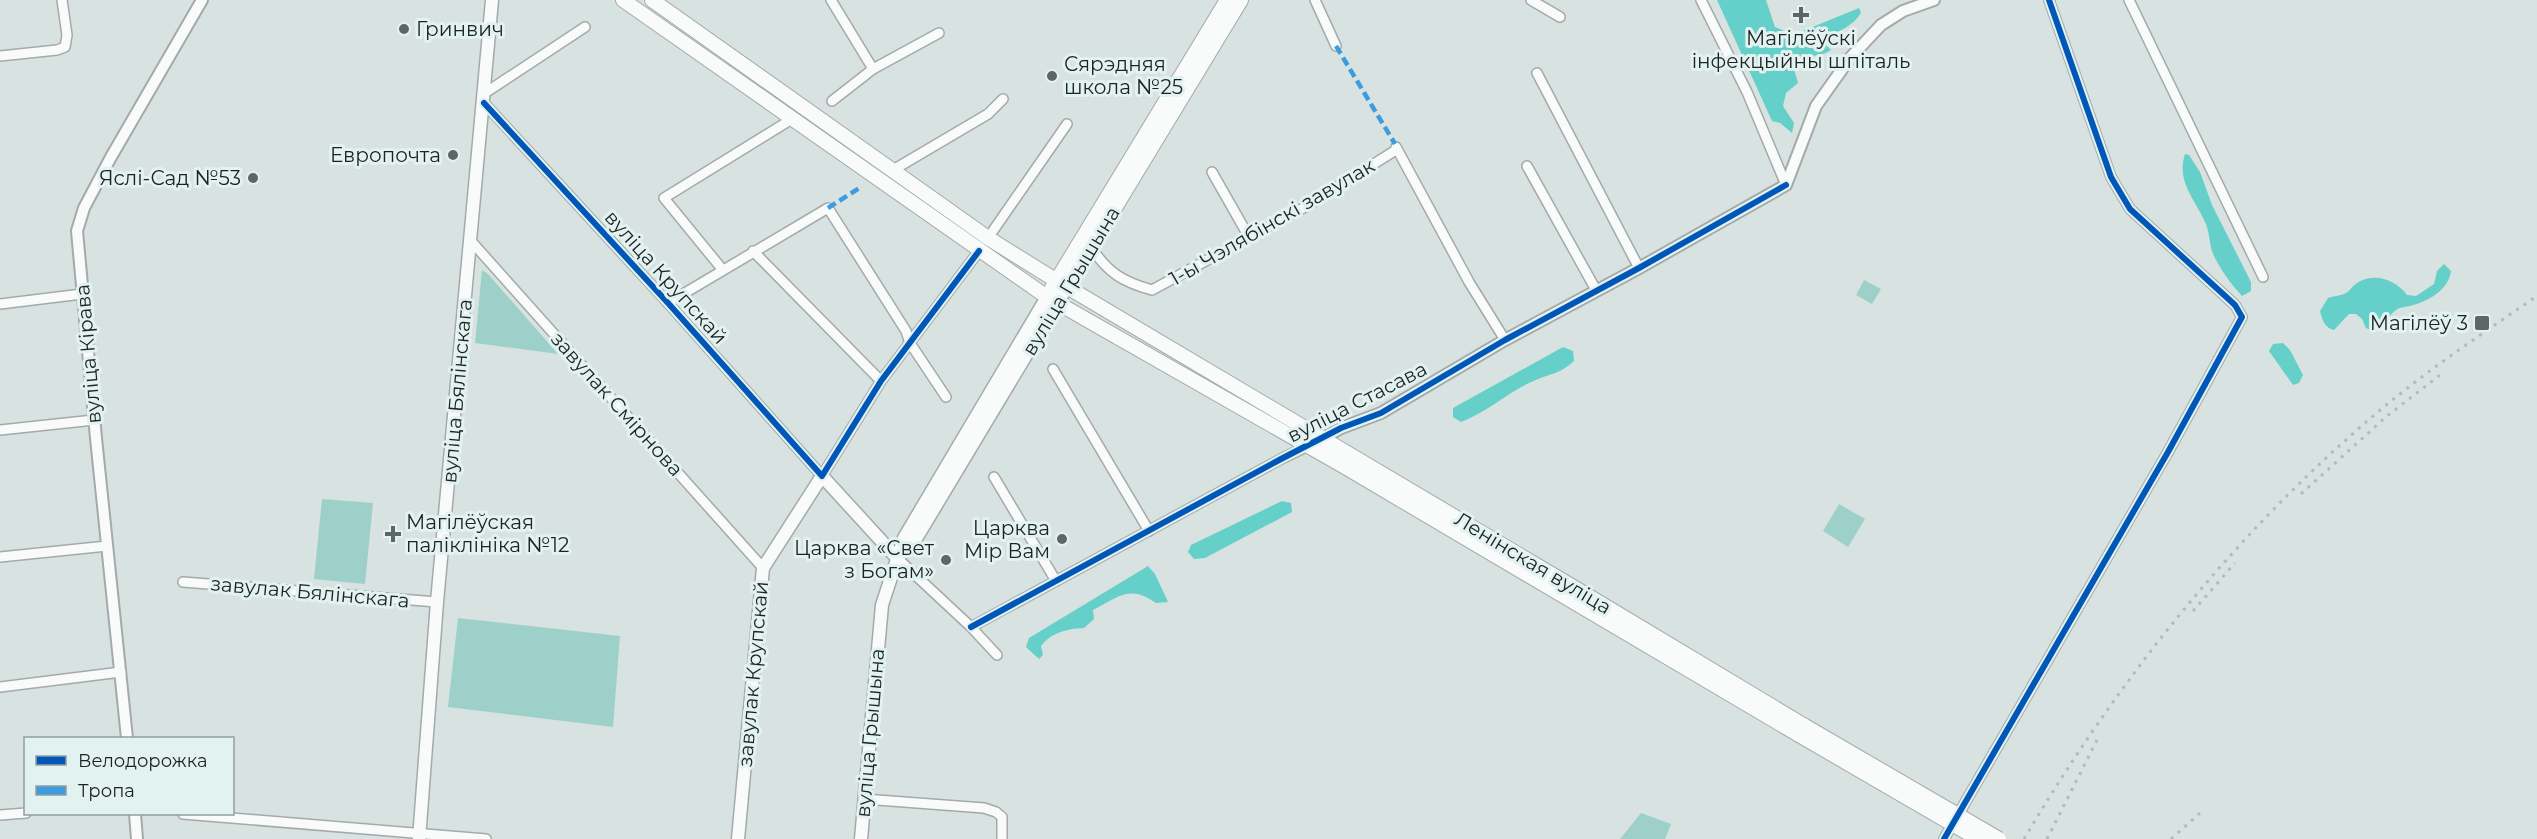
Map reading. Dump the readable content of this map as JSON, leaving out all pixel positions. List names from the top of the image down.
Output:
{
  "streets": {
    "main road": [
      "вуліца Крупскай",
      "вуліца Грышына",
      "вуліца Бялінскага",
      "Ленінская вуліца",
      "завулак Крупскай"
    ],
    "street": [
      "1-ы Чэлябінскі завулак",
      "вуліца Кірава",
      "вуліца Стасава",
      "завулак Смірнова",
      "завулак Бялінскага"
    ]
  },
  "crossings": [
    ["1-ы Чэлябінскі завулак", "вуліца Грышына"],
    ["1-ы Чэлябінскі завулак", "вуліца Стасава"],
    ["вуліца Крупскай", "вуліца Грышына"],
    ["вуліца Крупскай", "вуліца Бялінскага"],
    ["вуліца Крупскай", "вуліца Стасава"],
    ["вуліца Крупскай", "завулак Крупскай"],
    ["вуліца Грышына", "Ленінская вуліца"],
    ["вуліца Бялінскага", "завулак Смірнова"],
    ["вуліца Бялінскага", "завулак Бялінскага"],
    ["вуліца Стасава", "Ленінская вуліца"],
    ["завулак Смірнова", "завулак Крупскай"]
  ],
  "places": {
    "health": ["Магілёўскі інфекцыйны шпіталь", "Магілёўская паліклініка №12"],
    "other": [
      "Гринвич",
      "Сярэдняя школа №25",
      "Европочта",
      "Яслі-Сад №53",
      "Царква Мір Вам",
      "Царква «Свет з Богам»"
    ],
    "transit": ["Магілёў 3"]
  },
  "legend": ["Велодорожка", "Тропа"]
}
